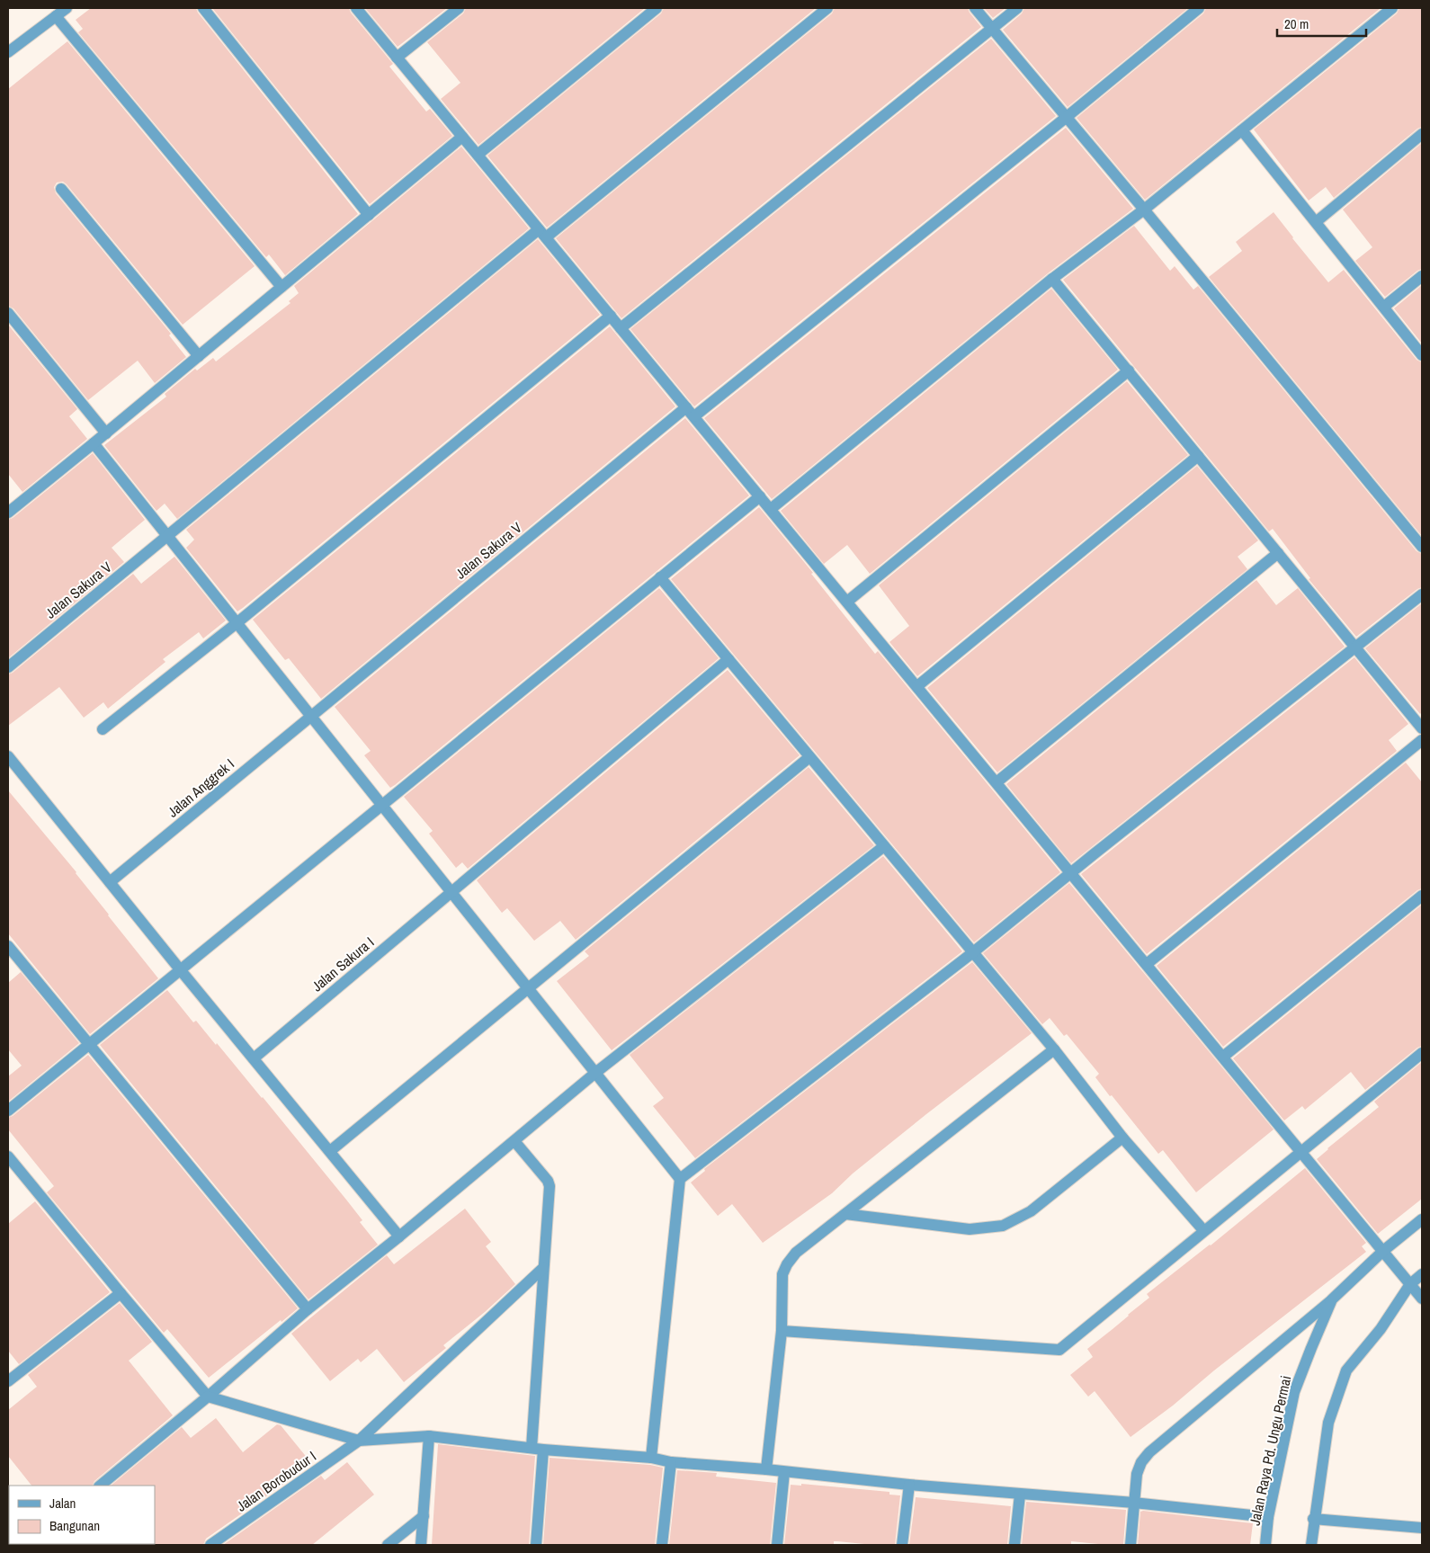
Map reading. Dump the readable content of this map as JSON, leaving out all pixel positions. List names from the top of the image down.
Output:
{
  "streets": {
    "street": [
      "Jalan Sakura V",
      "Jalan Anggrek I",
      "Jalan Sakura I",
      "Jalan Raya Pd. Ungu Permai",
      "Jalan Borobudur I"
    ]
  },
  "crossings": [
    ["Jalan Sakura V", "Jalan Anggrek I"]
  ],
  "legend": ["Jalan", "Bangunan"],
  "scale_bar": "20 m"
}
